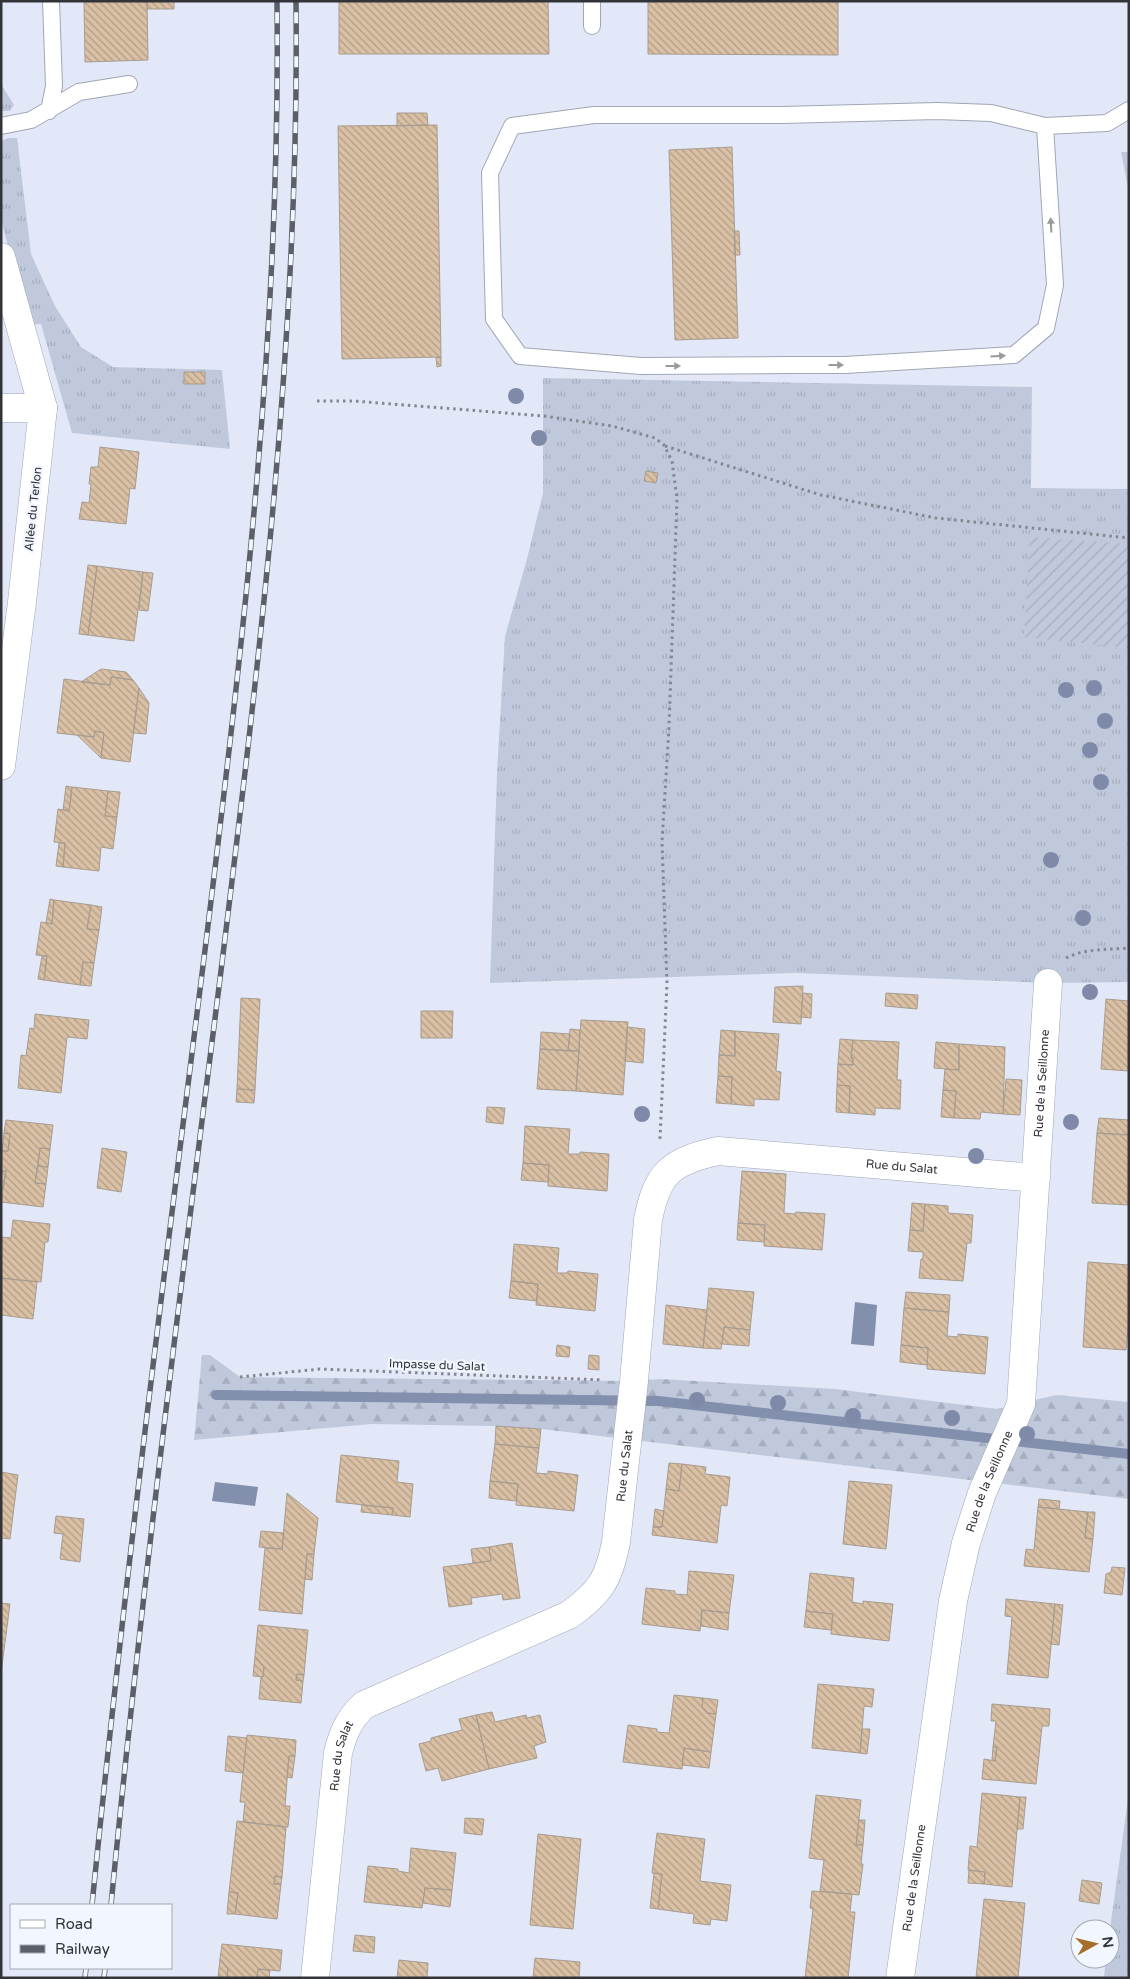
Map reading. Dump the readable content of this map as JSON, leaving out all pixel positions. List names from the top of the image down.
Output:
{
  "streets": {
    "street": ["Allée du Terlon", "Rue de la Seillonne", "Rue du Salat"],
    "path": ["Impasse du Salat"]
  },
  "crossings": [
    ["Rue de la Seillonne", "Rue du Salat"],
    ["Rue du Salat", "Impasse du Salat"]
  ],
  "legend": ["Road", "Railway"],
  "north": "right"
}
